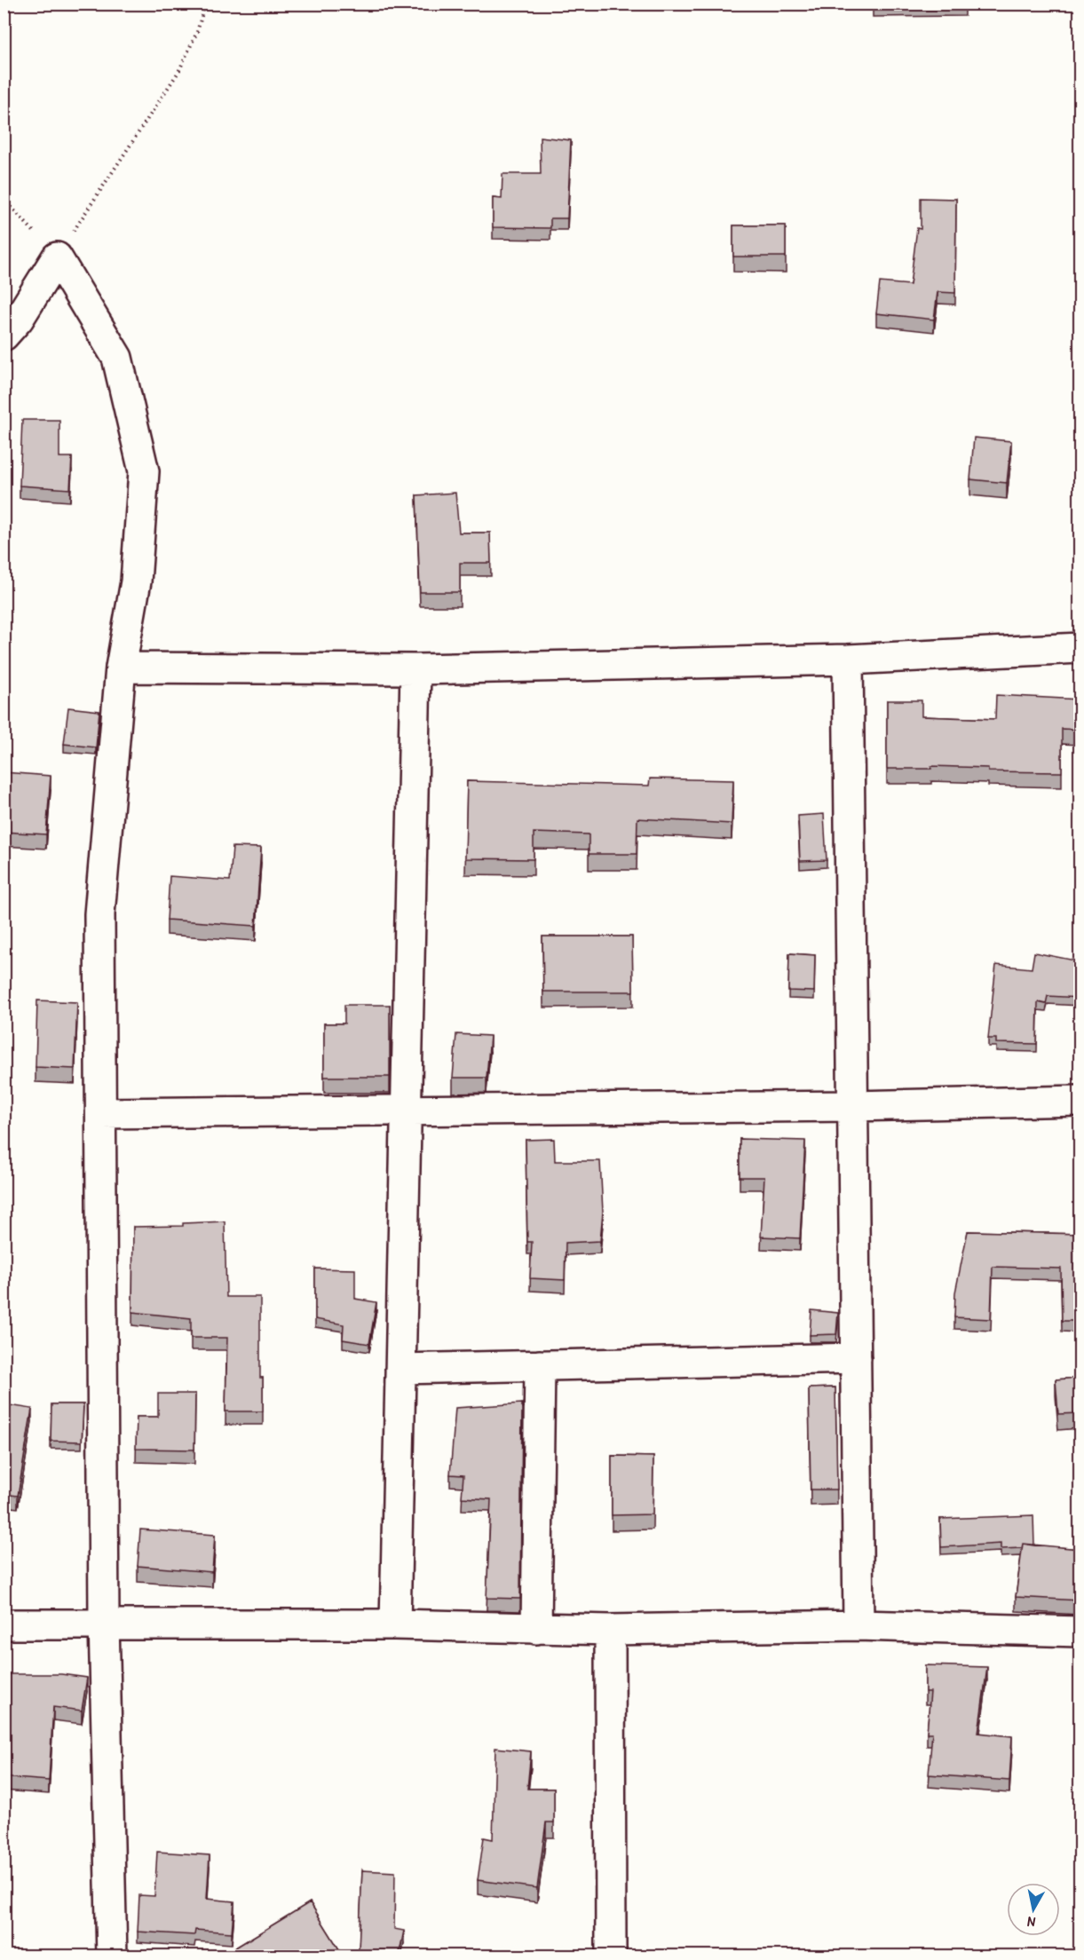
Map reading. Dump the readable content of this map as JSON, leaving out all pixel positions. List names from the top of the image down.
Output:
{
  "north": "bottom"
}
